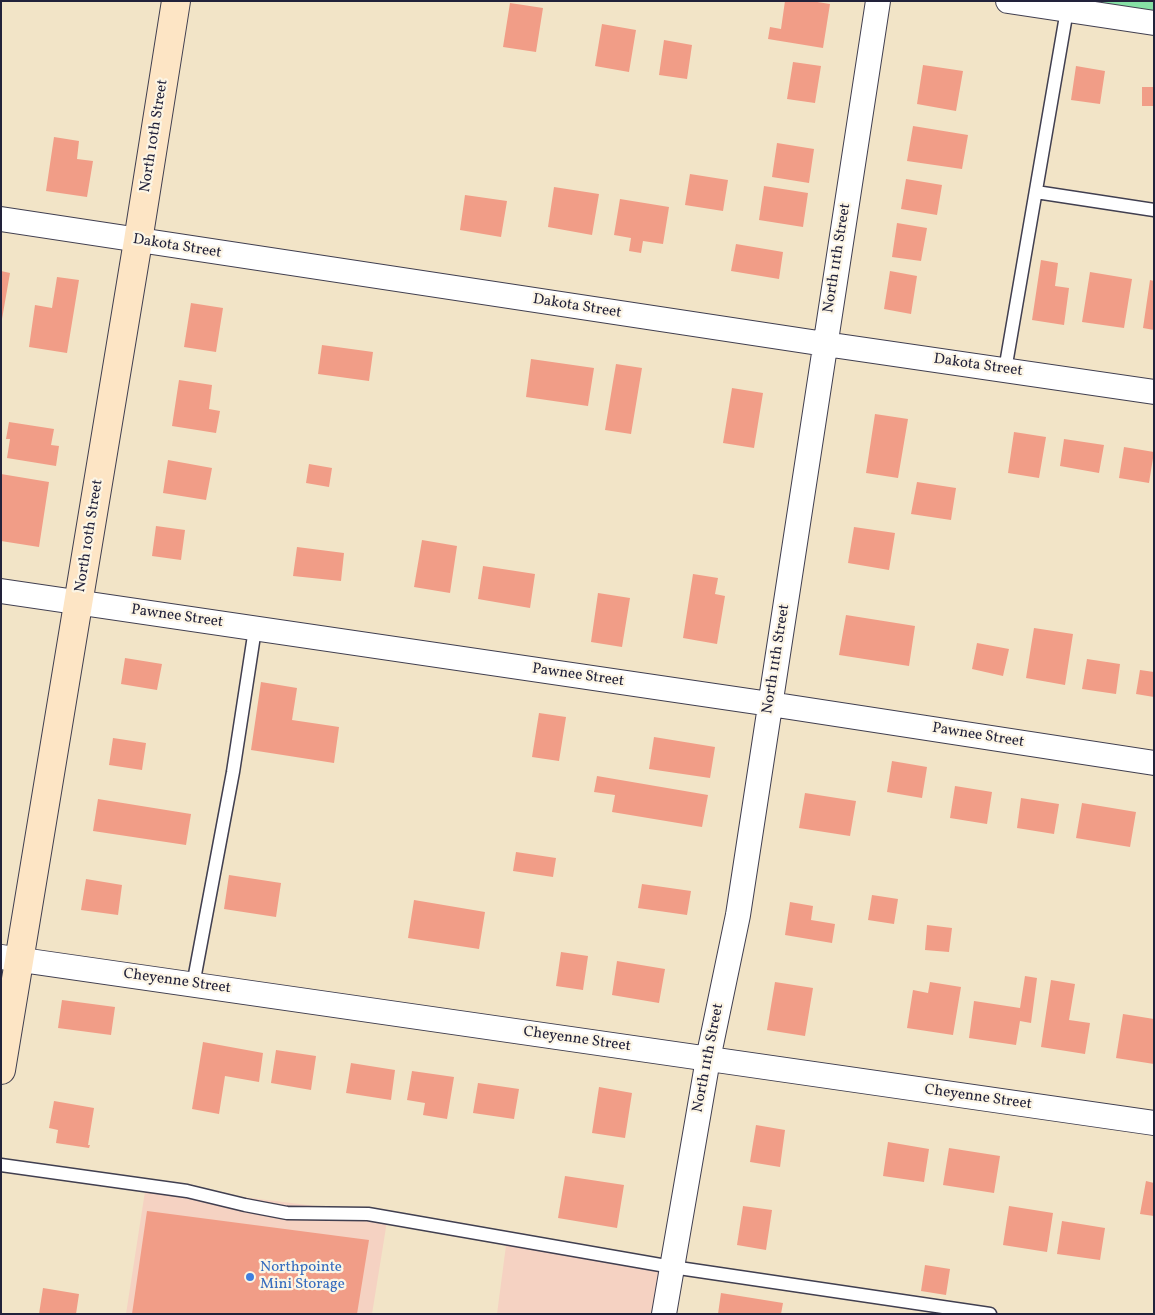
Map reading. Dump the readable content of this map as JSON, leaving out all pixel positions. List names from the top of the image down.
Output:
{
  "streets": {
    "street": [
      "North 10th Street",
      "Dakota Street",
      "North 11th Street",
      "Pawnee Street",
      "Cheyenne Street"
    ]
  },
  "crossings": [
    ["North 10th Street", "Dakota Street"],
    ["North 10th Street", "Pawnee Street"],
    ["North 10th Street", "Cheyenne Street"],
    ["Dakota Street", "North 11th Street"],
    ["North 11th Street", "Pawnee Street"],
    ["North 11th Street", "Cheyenne Street"]
  ],
  "places": ["Northpointe Mini Storage"]
}
